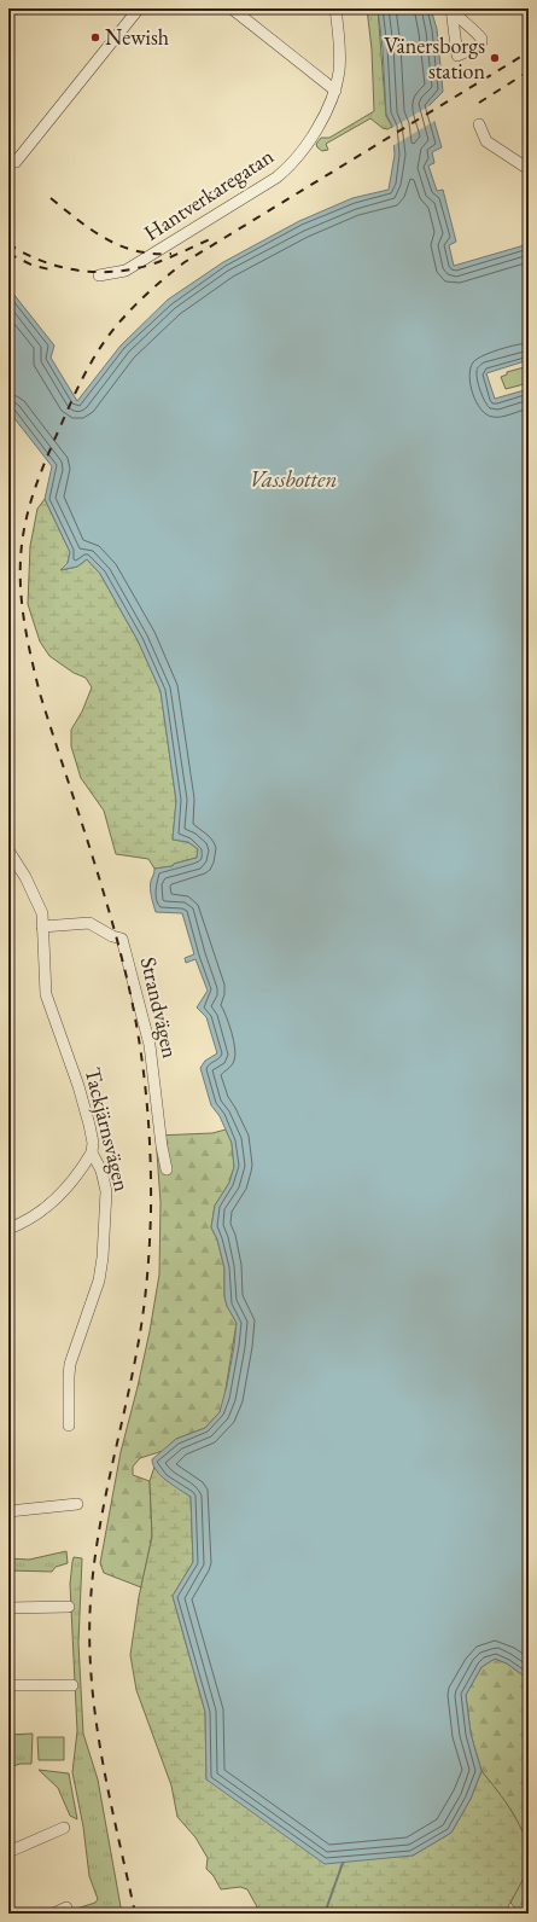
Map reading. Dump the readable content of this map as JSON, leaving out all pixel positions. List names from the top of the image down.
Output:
{
  "streets": {
    "street": ["Hantverkaregatan", "Strandvägen", "Tackjärnsvägen"]
  },
  "crossings": [
    ["Strandvägen", "Tackjärnsvägen"]
  ],
  "water": ["Vassbotten"],
  "places": ["Newish", "Vänersborgs station"]
}
